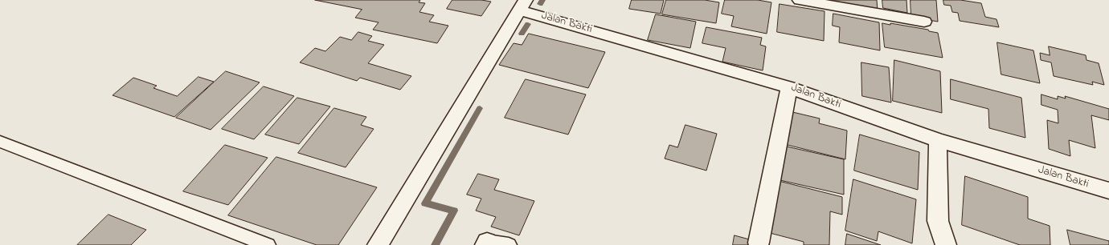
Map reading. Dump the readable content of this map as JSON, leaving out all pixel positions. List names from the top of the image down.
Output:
{
  "streets": {
    "street": ["Jalan Bakti"]
  }
}
